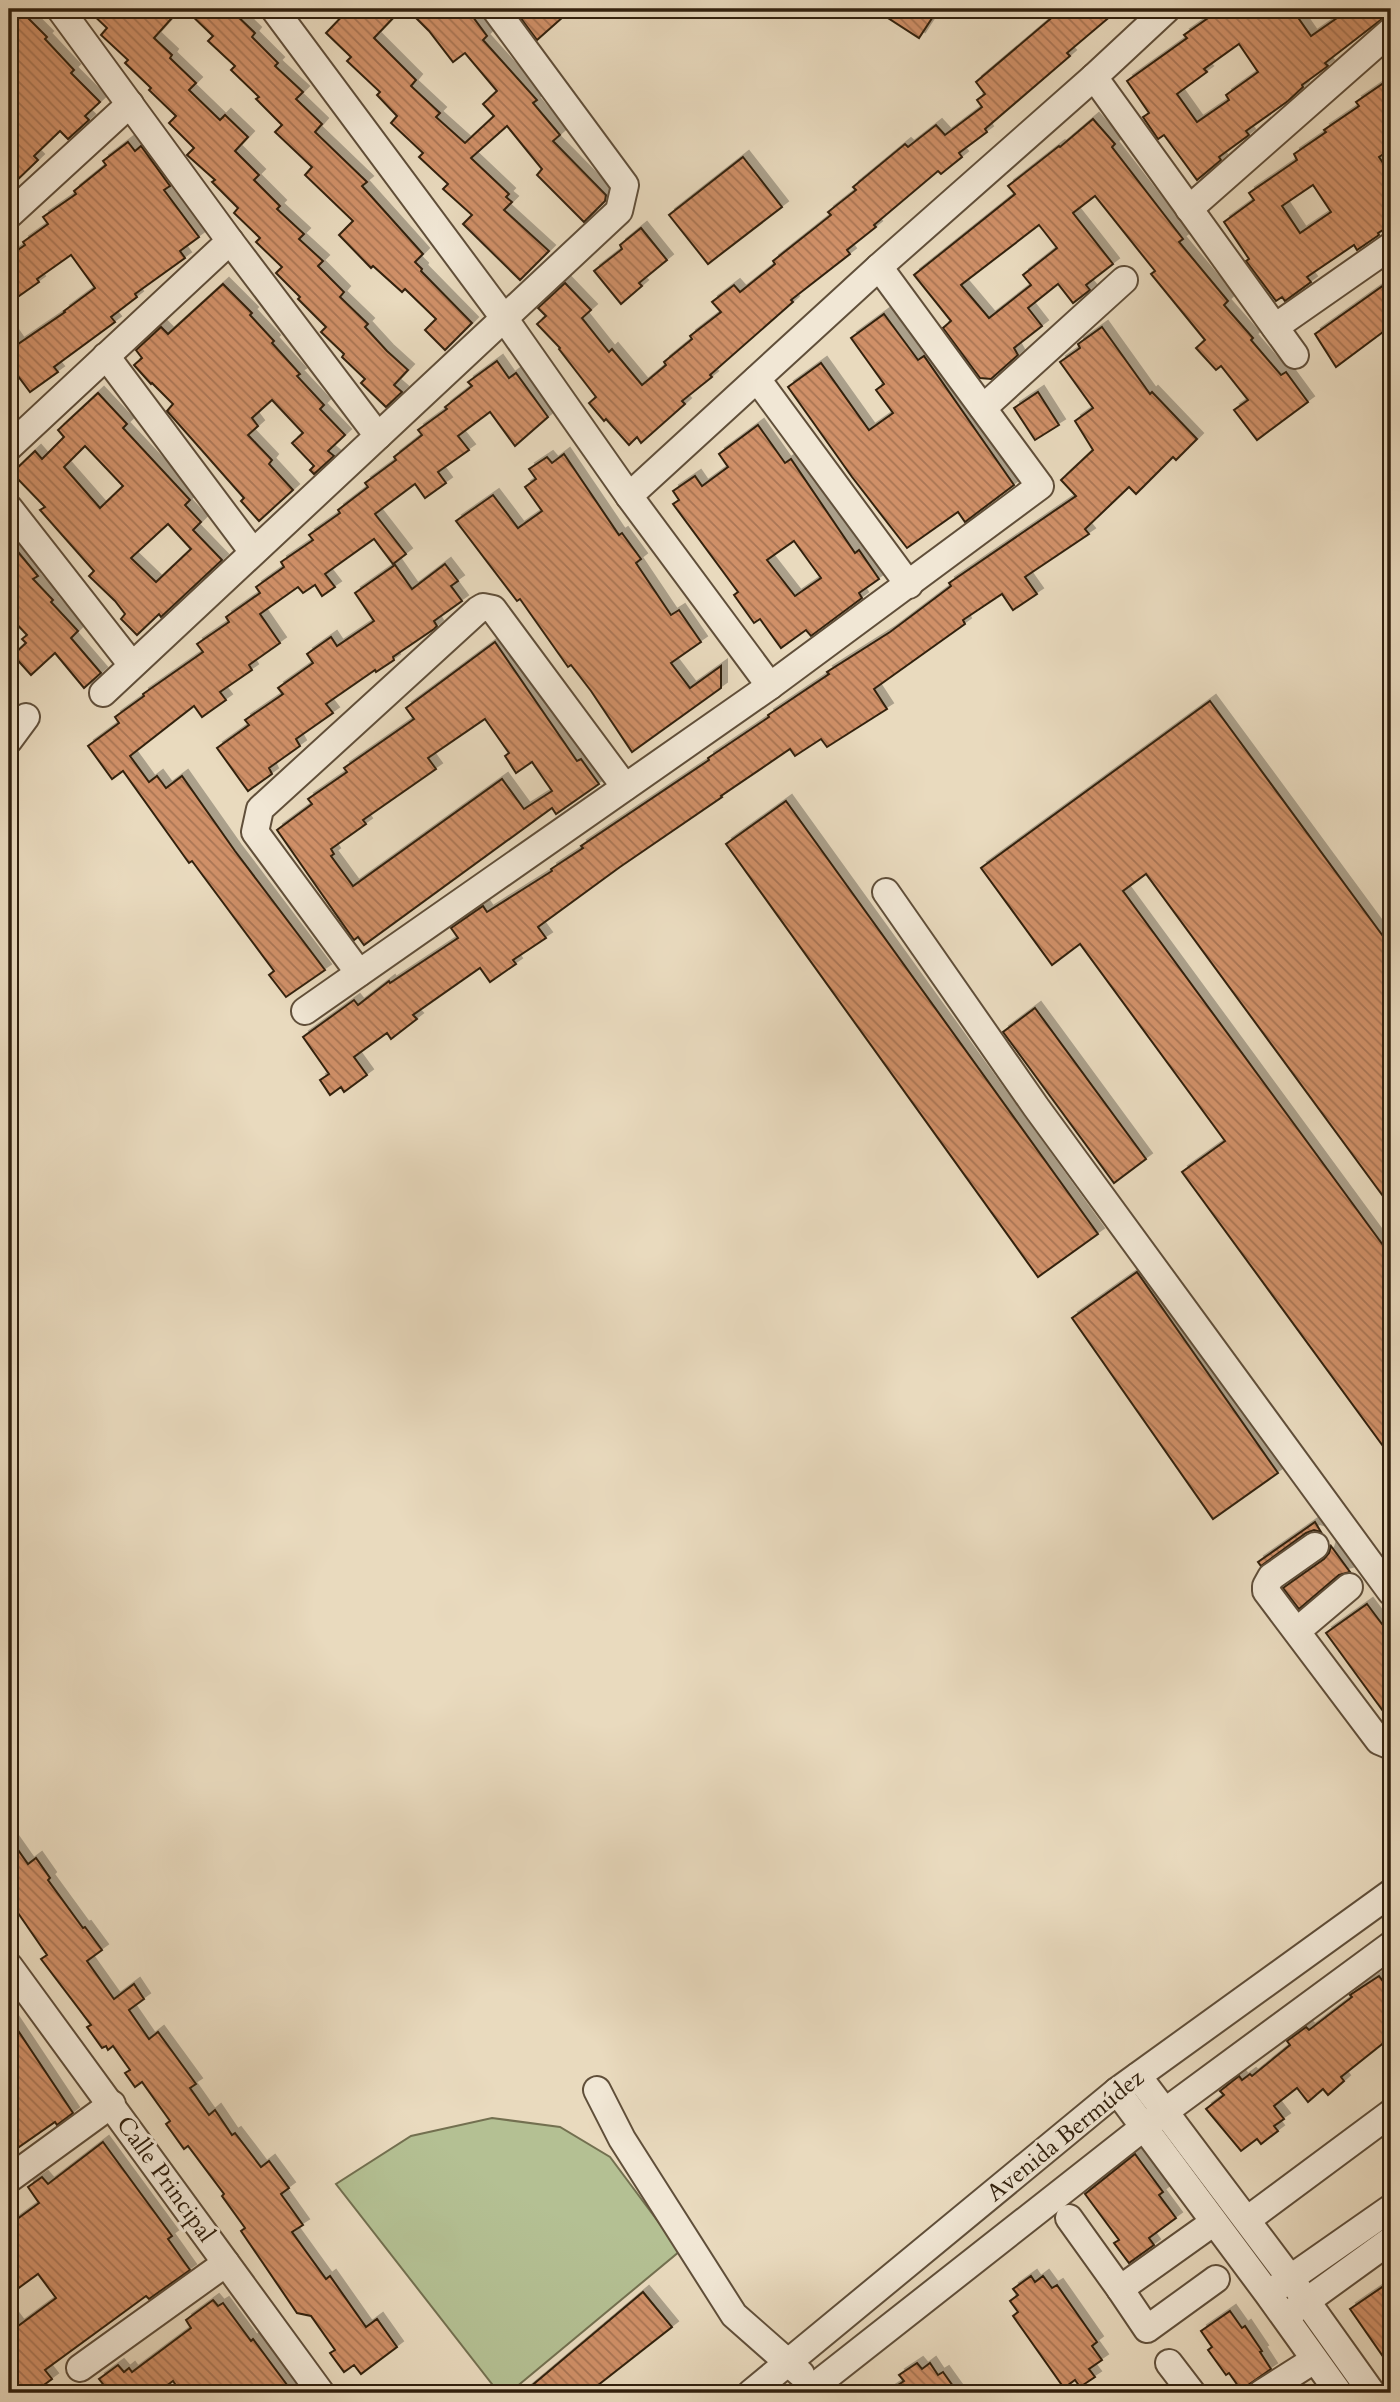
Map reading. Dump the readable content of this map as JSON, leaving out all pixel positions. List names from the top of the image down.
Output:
{
  "streets": {
    "street": ["Avenida Bermúdez", "Calle Principal"]
  }
}
